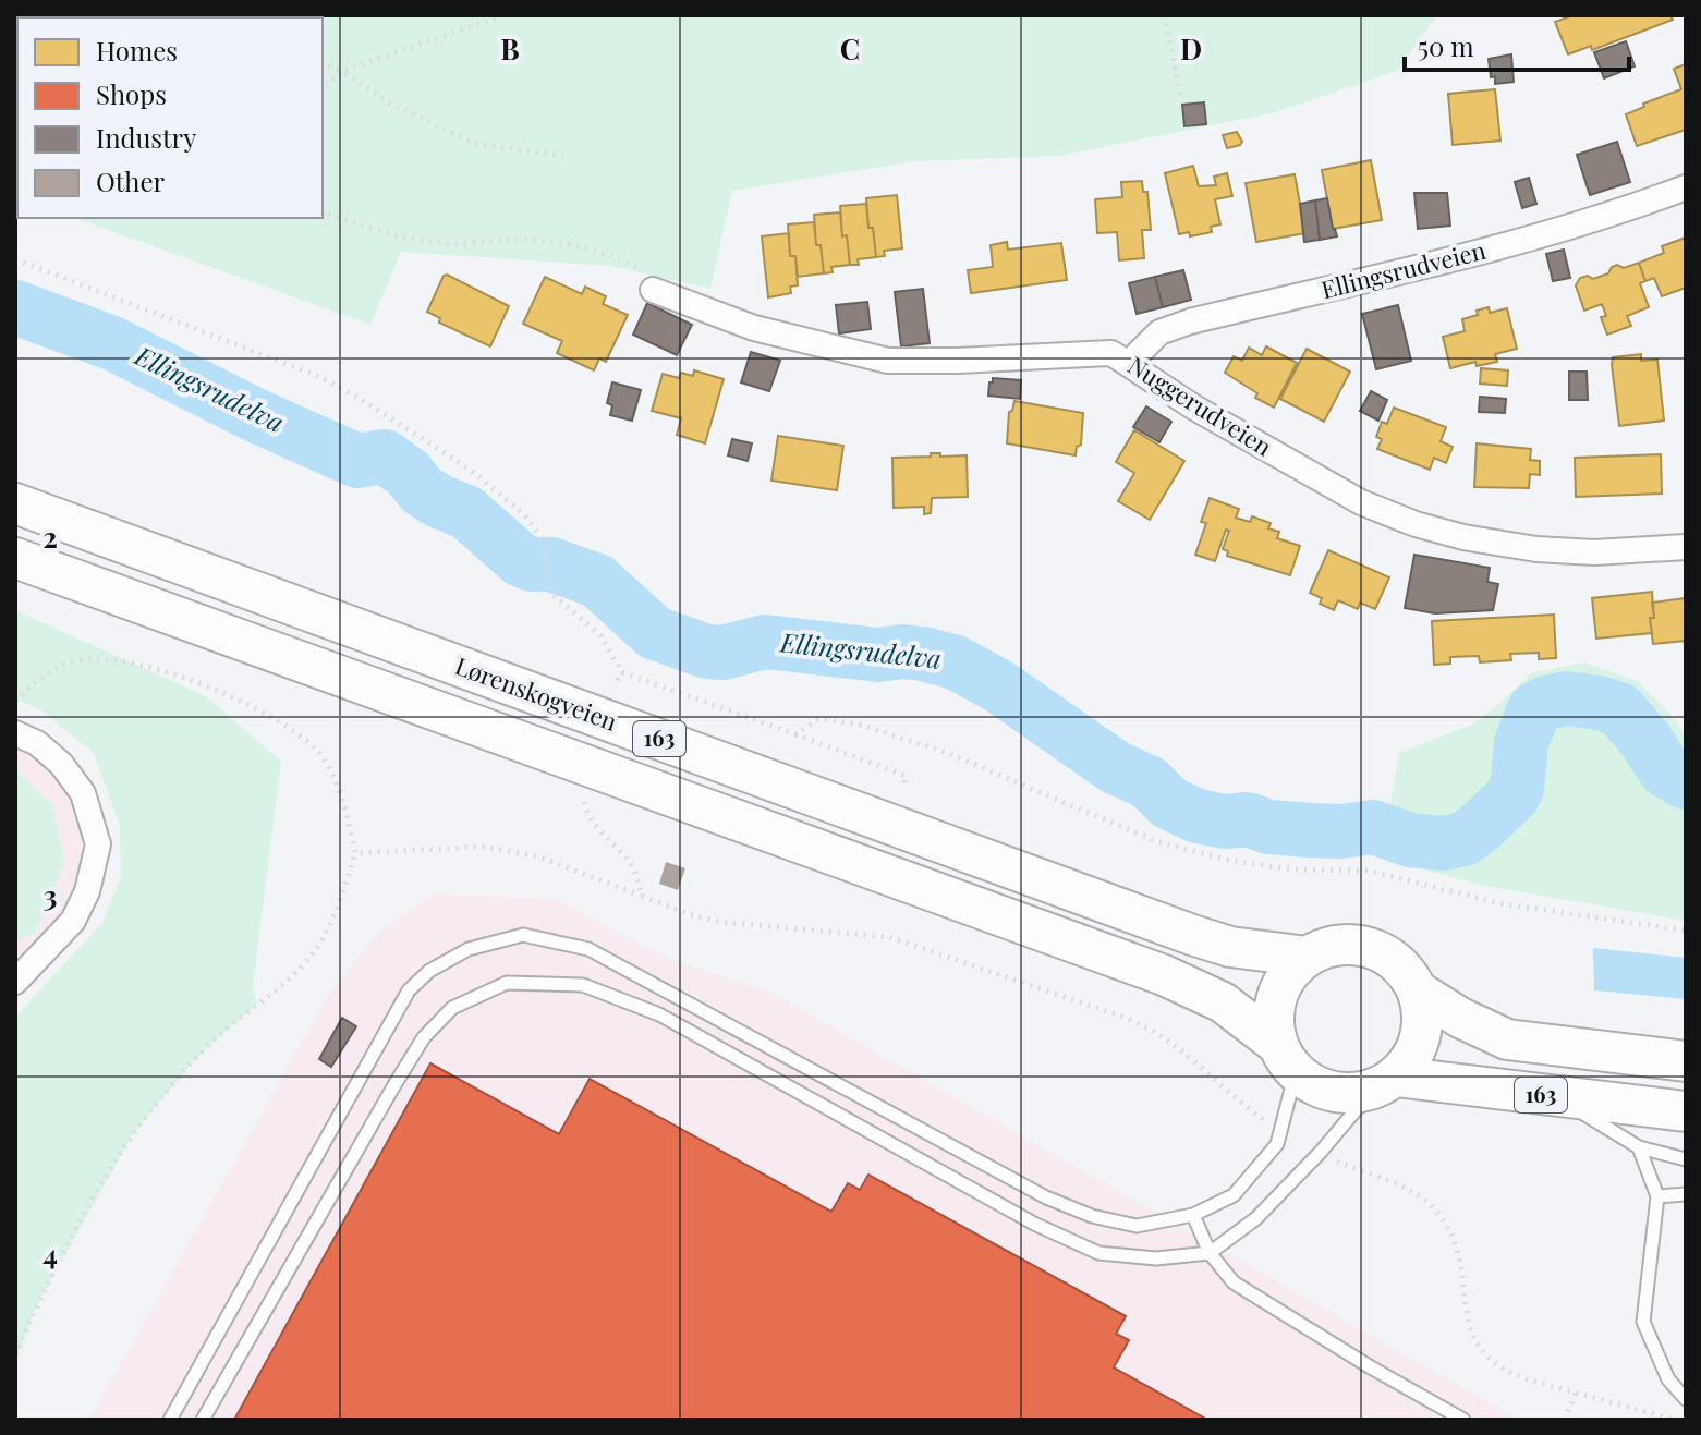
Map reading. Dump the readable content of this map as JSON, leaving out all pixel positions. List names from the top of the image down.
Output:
{
  "streets": {
    "highway": ["Lørenskogveien", "163"],
    "street": ["Ellingsrudveien", "Nuggerudveien"]
  },
  "crossings": [
    ["Ellingsrudveien", "Nuggerudveien"],
    ["Lørenskogveien", "163"]
  ],
  "water": ["Ellingsrudelva"],
  "legend": [
    "Homes",
    "Shops",
    "Industry",
    "Other"
  ],
  "scale_bar": "50 m",
  "grid": {
    "columns": ["B", "C", "D"],
    "rows": ["2", "3", "4"]
  }
}
